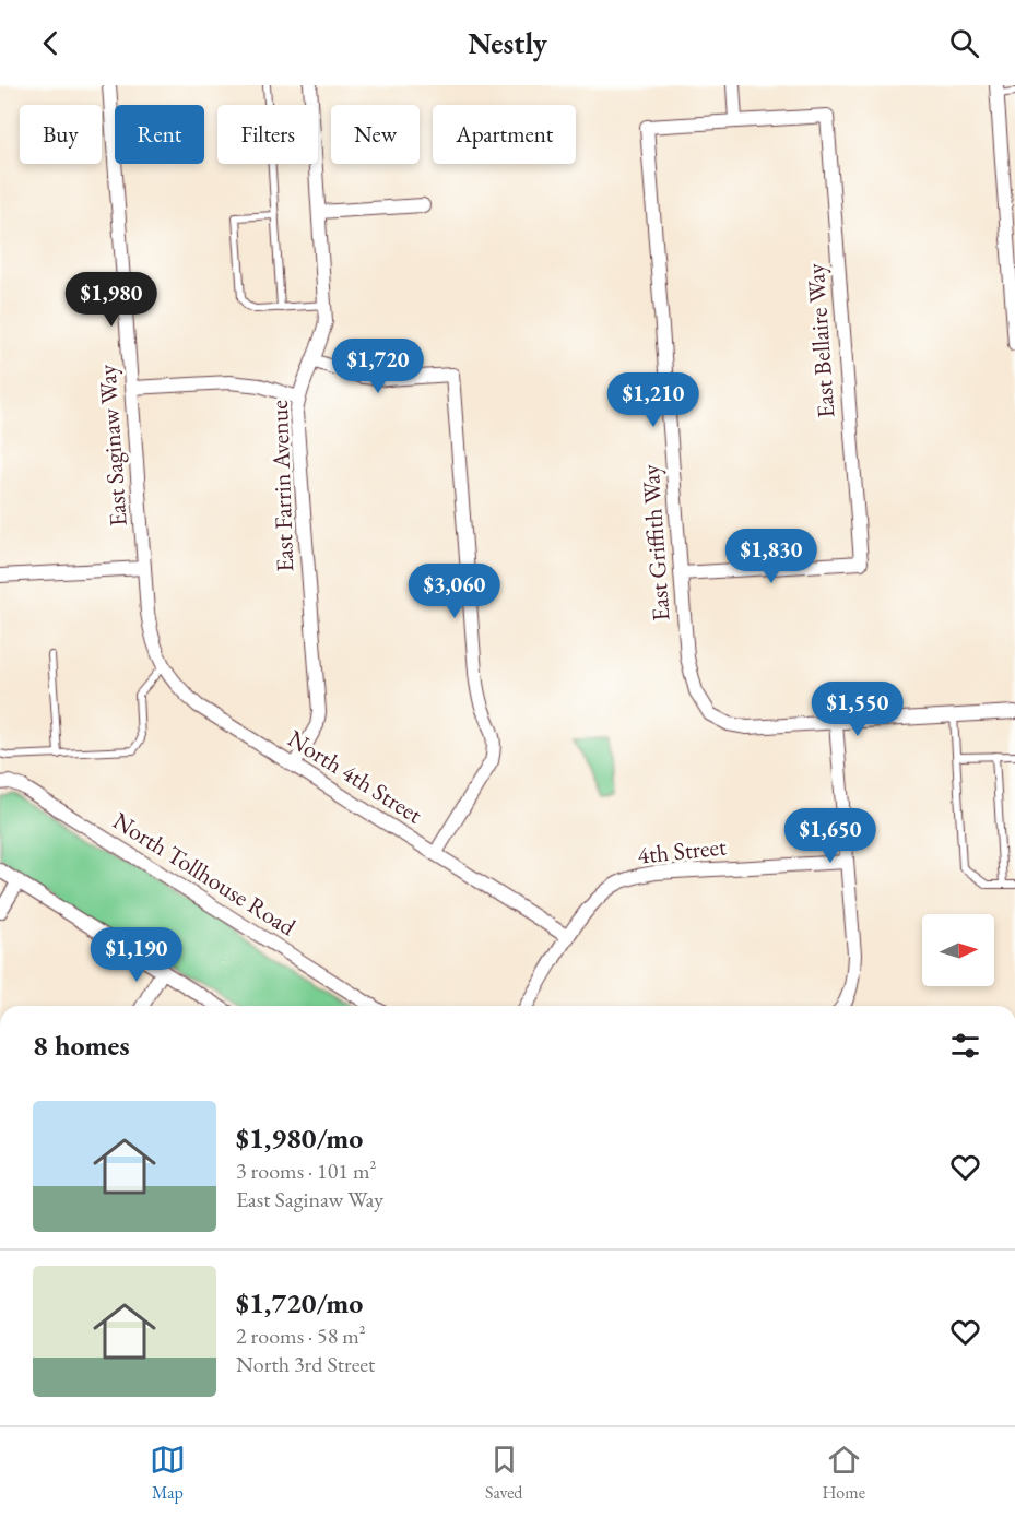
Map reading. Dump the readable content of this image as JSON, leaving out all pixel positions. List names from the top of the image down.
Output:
{
  "streets": {
    "street": [
      "East Bellaire Way",
      "East Saginaw Way",
      "East Farrin Avenue",
      "East Griffith Way",
      "North 4th Street",
      "4th Street",
      "North Tollhouse Road"
    ]
  },
  "crossings": [
    ["East Bellaire Way", "East Griffith Way"],
    ["East Saginaw Way", "North 4th Street"],
    ["East Farrin Avenue", "North 4th Street"],
    ["North 4th Street", "4th Street"]
  ],
  "north": "right",
  "page": {
    "header": "Nestly",
    "chip": [
      "Buy",
      "Rent",
      "Filters",
      "New",
      "Apartment"
    ],
    "price": [
      "$1,980",
      "$1,720",
      "$1,210",
      "$1,830",
      "$3,060",
      "$1,550",
      "$1,650",
      "$1,190"
    ],
    "heading": "8 homes",
    "list": [
      {
        "name": "$1,980/mo",
        "note": "3 rooms · 101 m² · East Saginaw Way"
      },
      {
        "name": "$1,720/mo",
        "note": "2 rooms · 58 m² · North 3rd Street"
      }
    ],
    "tabs": ["Map", "Saved", "Home"]
  }
}
